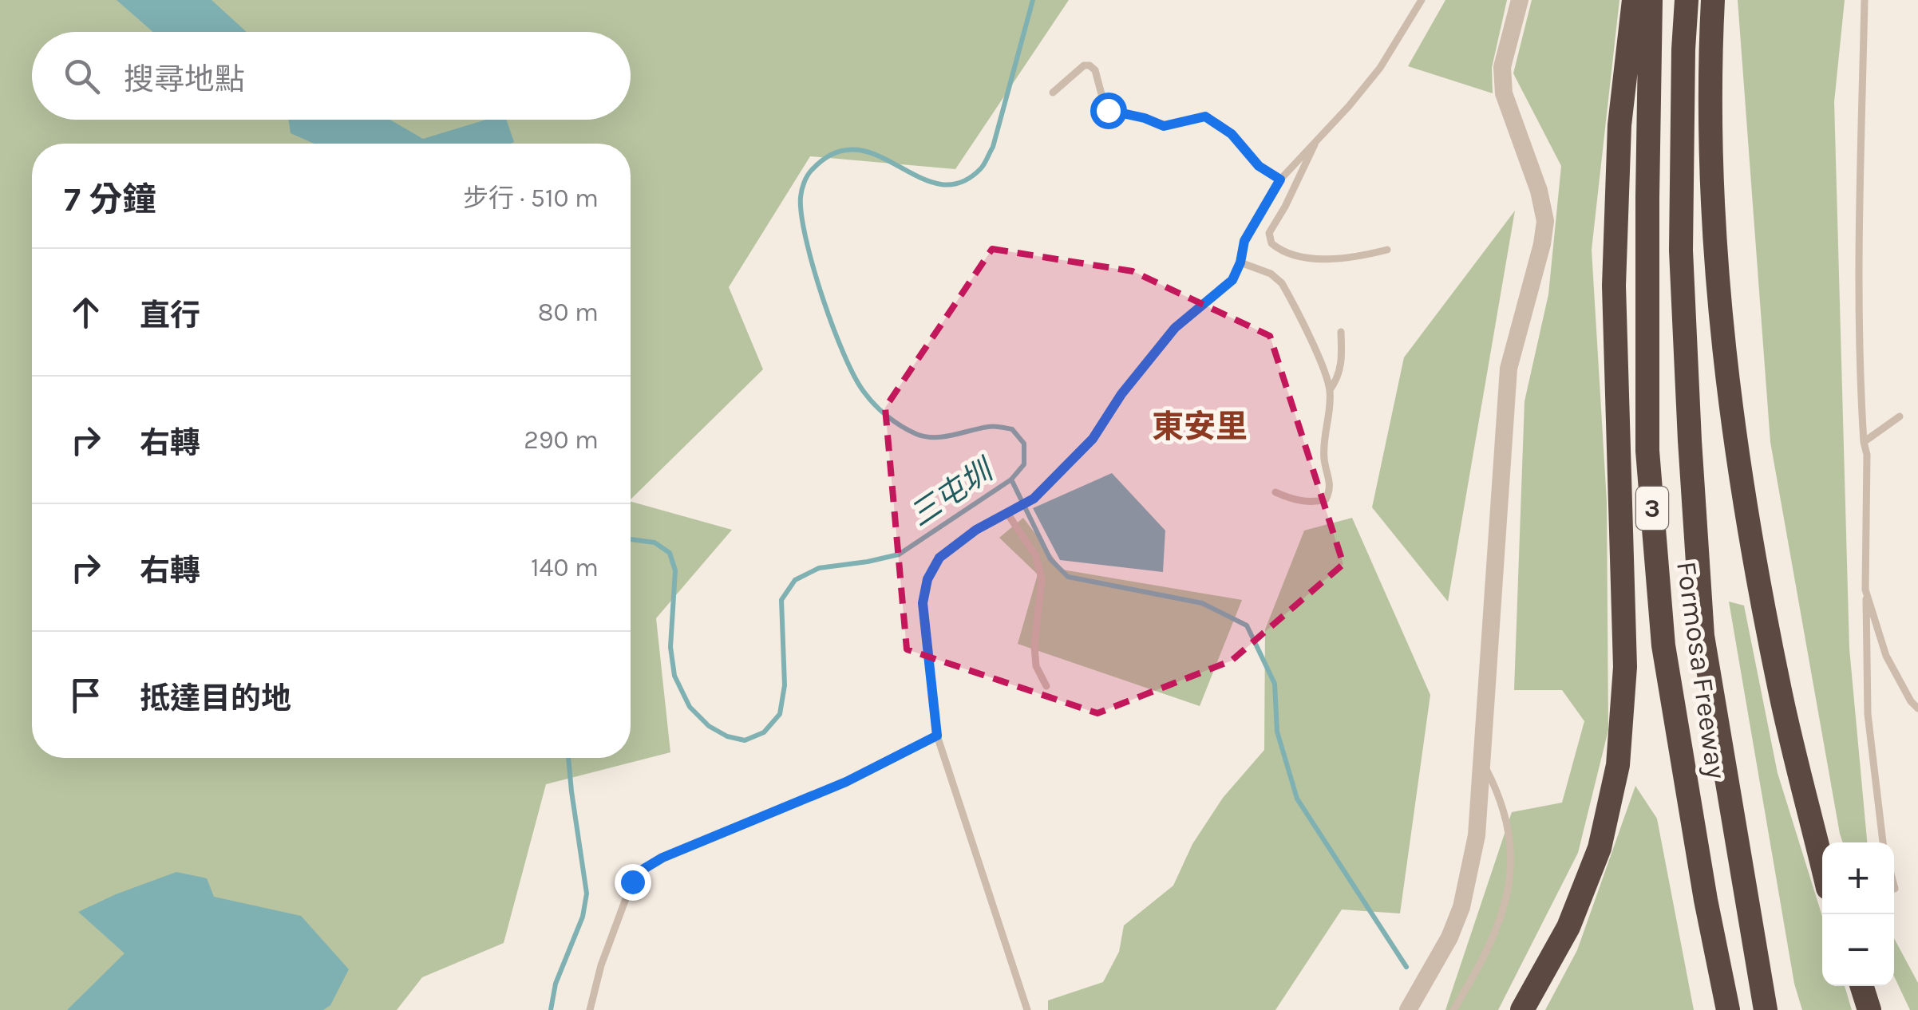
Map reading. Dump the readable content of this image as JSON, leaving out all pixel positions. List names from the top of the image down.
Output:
{
  "streets": {
    "highway": ["3", "Formosa Freeway"]
  },
  "districts": ["東安里"],
  "water": ["三屯圳"],
  "page": {
    "search": "搜尋地點",
    "heading": ["7 分鐘", "步行 · 510 m"],
    "list": [
      ["直行", "80 m"],
      ["右轉", "290 m"],
      ["右轉", "140 m"],
      "抵達目的地"
    ],
    "map_buttons": ["+", "−"]
  }
}
